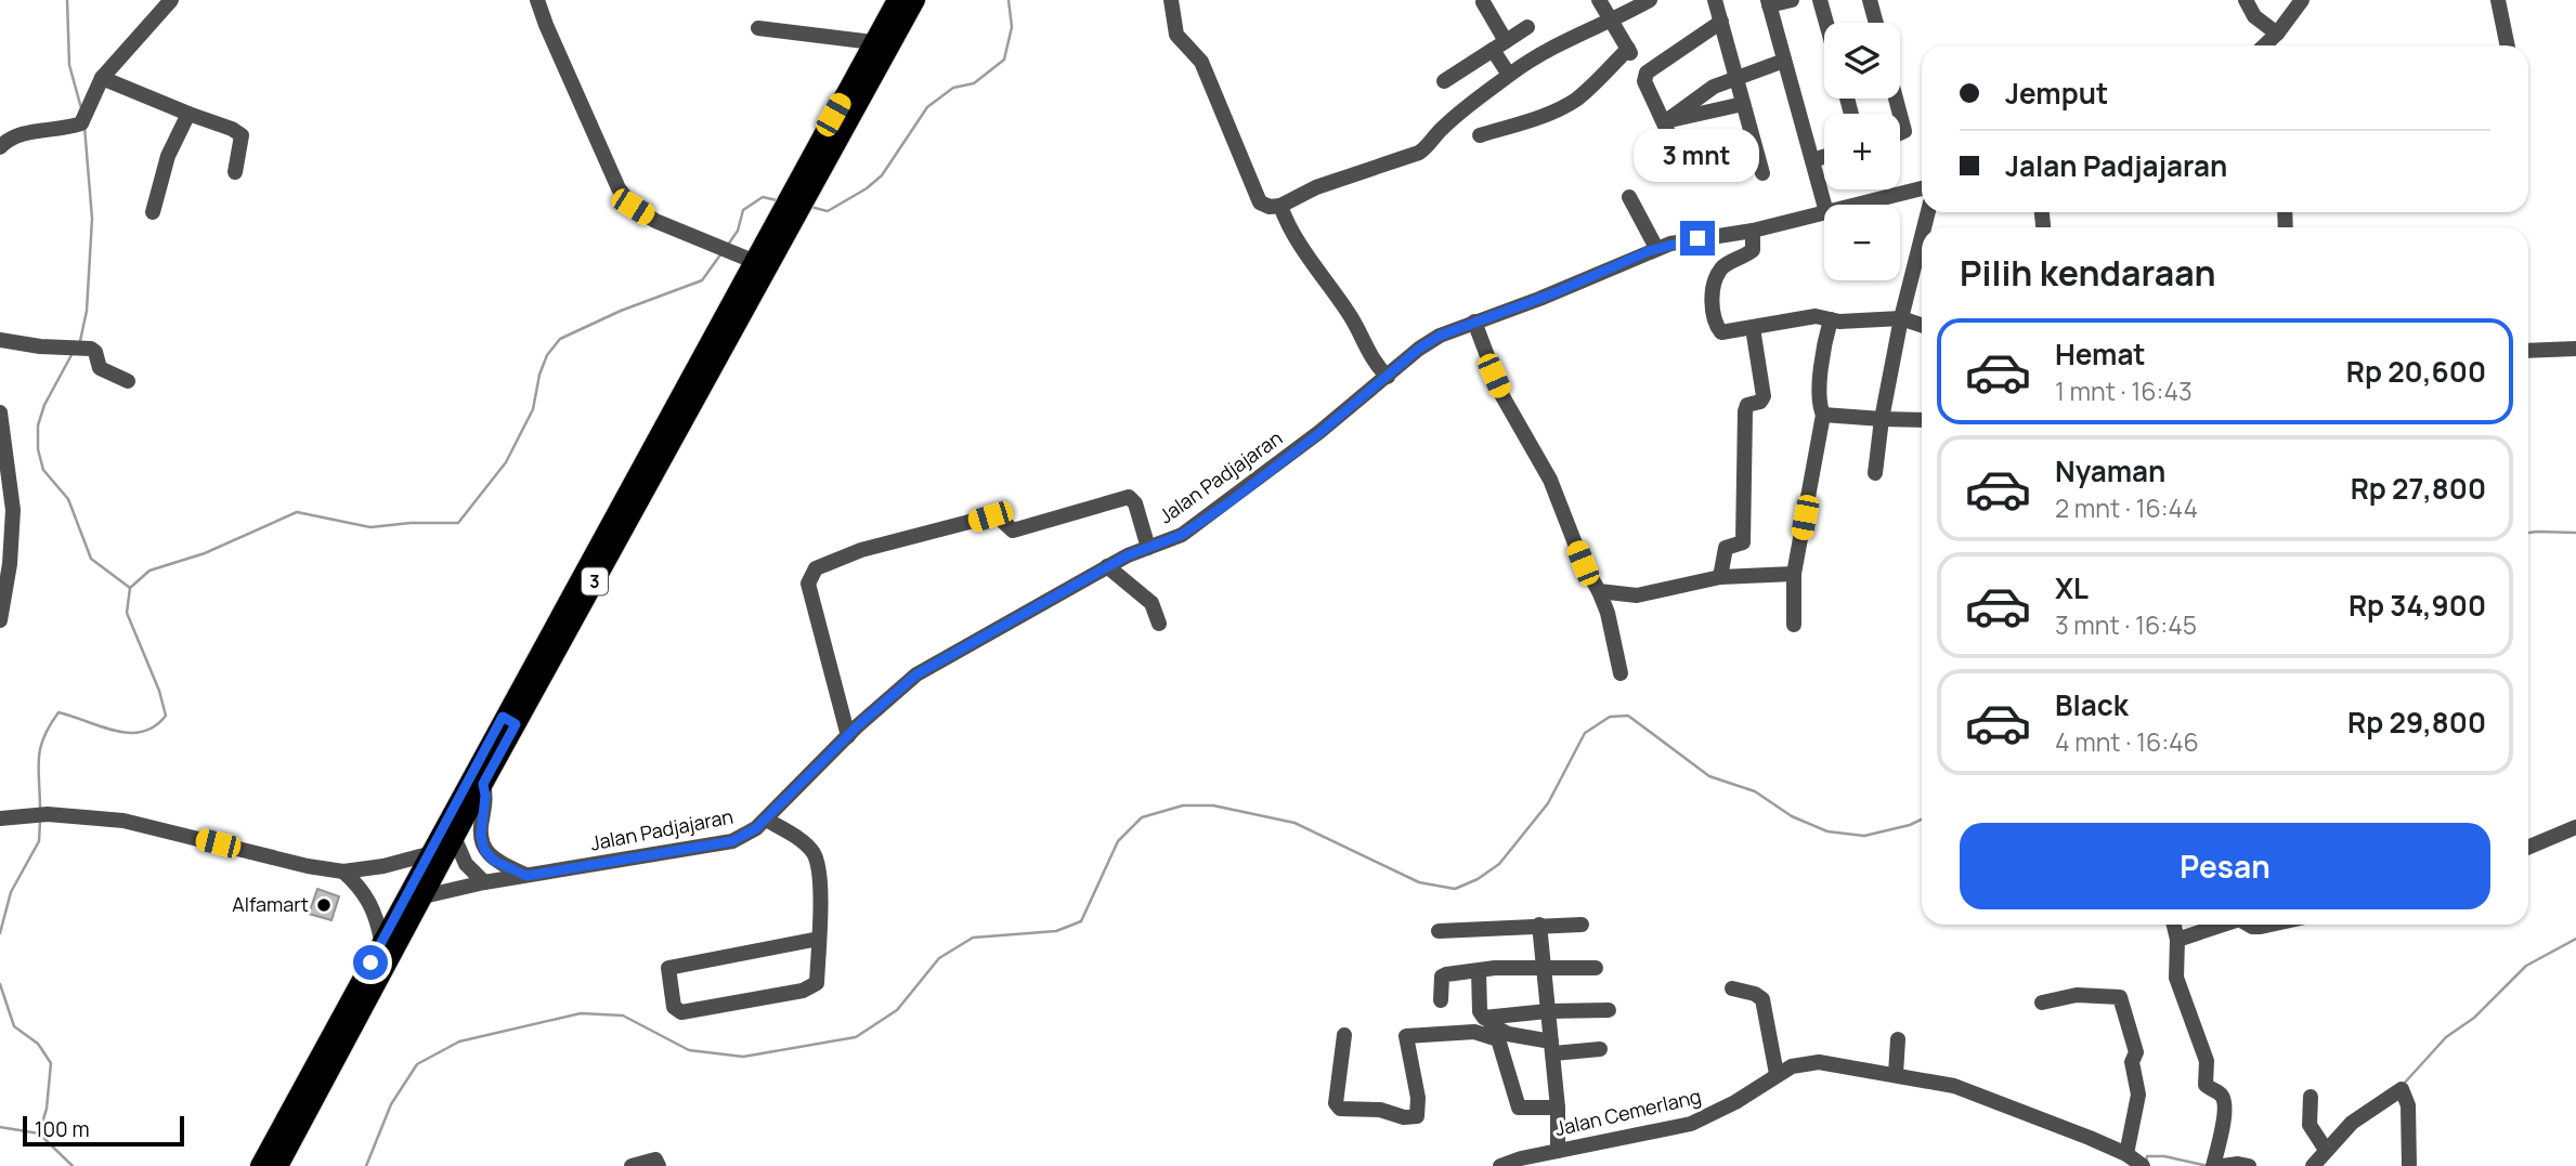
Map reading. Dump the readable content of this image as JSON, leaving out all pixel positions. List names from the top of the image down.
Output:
{
  "streets": {
    "main road": ["3"],
    "street": ["Jalan Padjajaran", "Jalan Cemerlang"]
  },
  "crossings": [
    ["Jalan Padjajaran", "3"]
  ],
  "places": ["Alfamart"],
  "scale_bar": "100 m",
  "page": {
    "map_buttons": ["+", "−"],
    "banner": ["Jemput", "Jalan Padjajaran"],
    "bubble": "3 mnt",
    "heading": "Pilih kendaraan",
    "list": [
      {
        "name": "Hemat",
        "note": "1 mnt · 16:43",
        "value": "Rp 20,600"
      },
      {
        "name": "Nyaman",
        "note": "2 mnt · 16:44",
        "value": "Rp 27,800"
      },
      {
        "name": "XL",
        "note": "3 mnt · 16:45",
        "value": "Rp 34,900"
      },
      {
        "name": "Black",
        "note": "4 mnt · 16:46",
        "value": "Rp 29,800"
      }
    ],
    "buttons": "Pesan",
    "scale": "100 m"
  }
}
